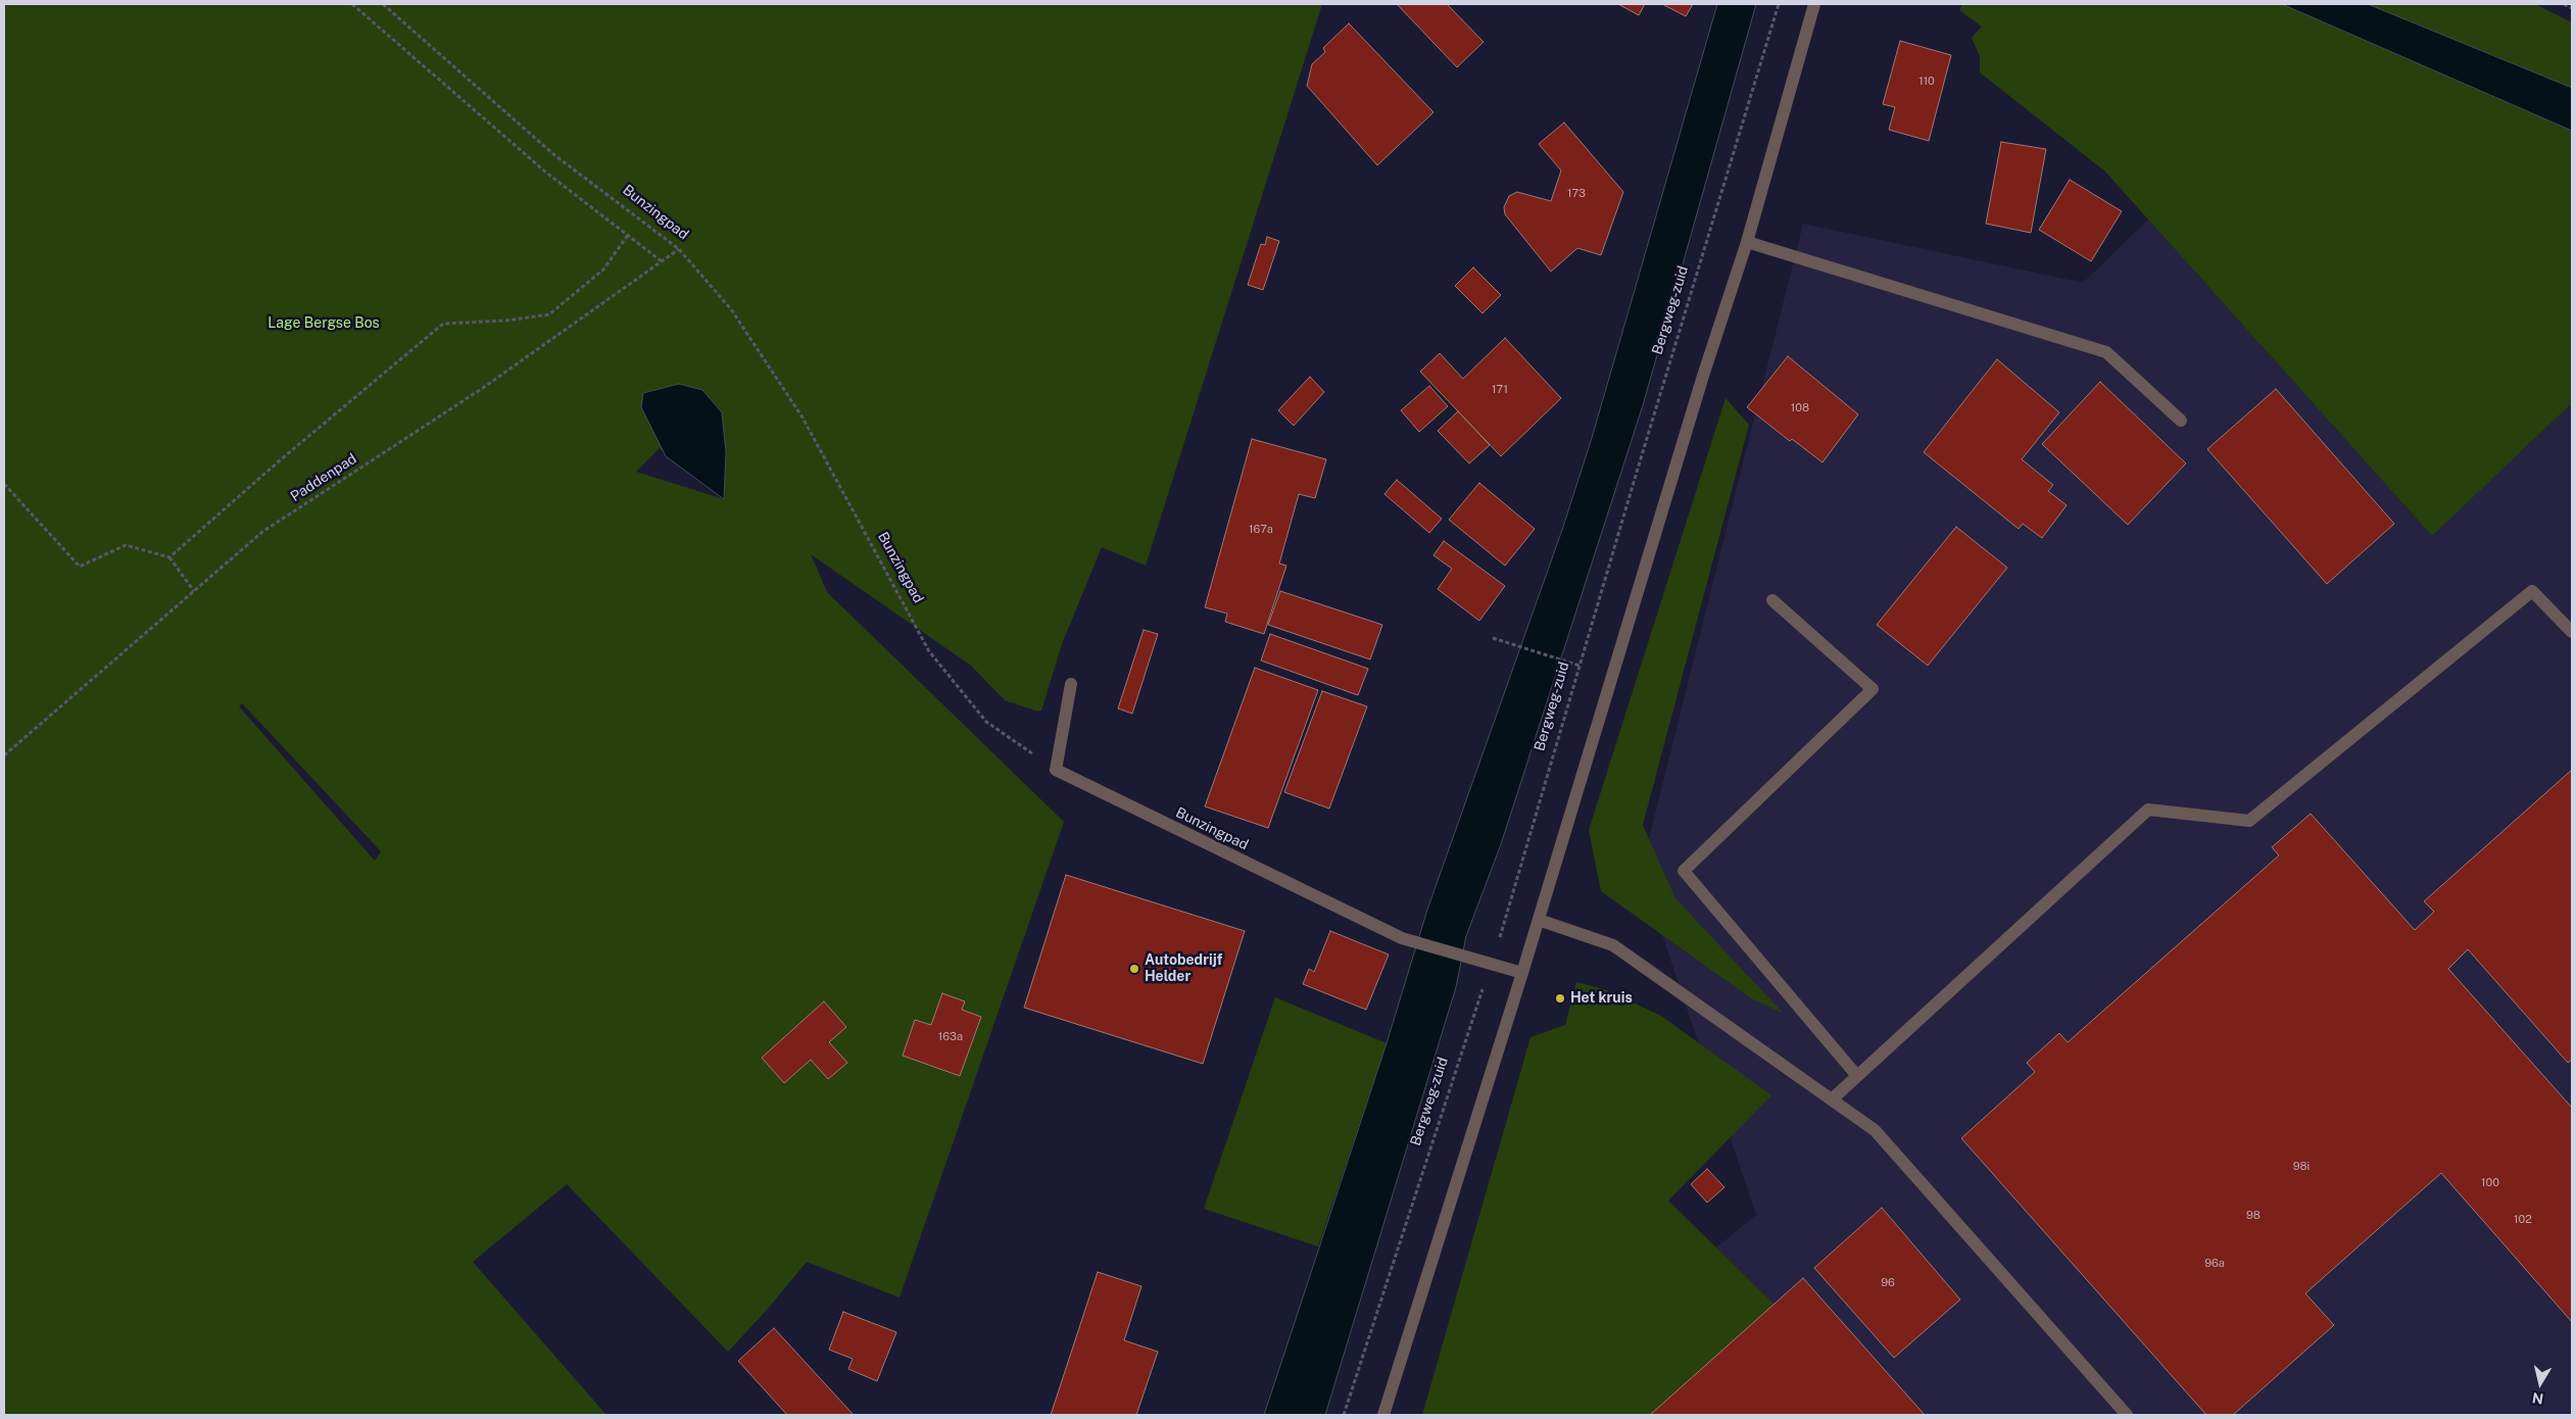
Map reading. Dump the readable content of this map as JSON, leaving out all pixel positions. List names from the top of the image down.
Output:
{
  "streets": {
    "street": ["Bunzingpad"],
    "path": ["Bergweg-zuid", "Paddenpad"]
  },
  "crossings": [
    ["Bunzingpad", "Bergweg-zuid"],
    ["Bunzingpad", "Paddenpad"]
  ],
  "parks": ["Lage Bergse Bos"],
  "places": ["Autobedrijf Helder", "Het kruis"],
  "house_numbers": [
    "110",
    "173",
    "171",
    "108",
    "167a",
    "163a",
    "98i",
    "100",
    "98",
    "102",
    "96a",
    "96"
  ],
  "north": "bottom"
}
